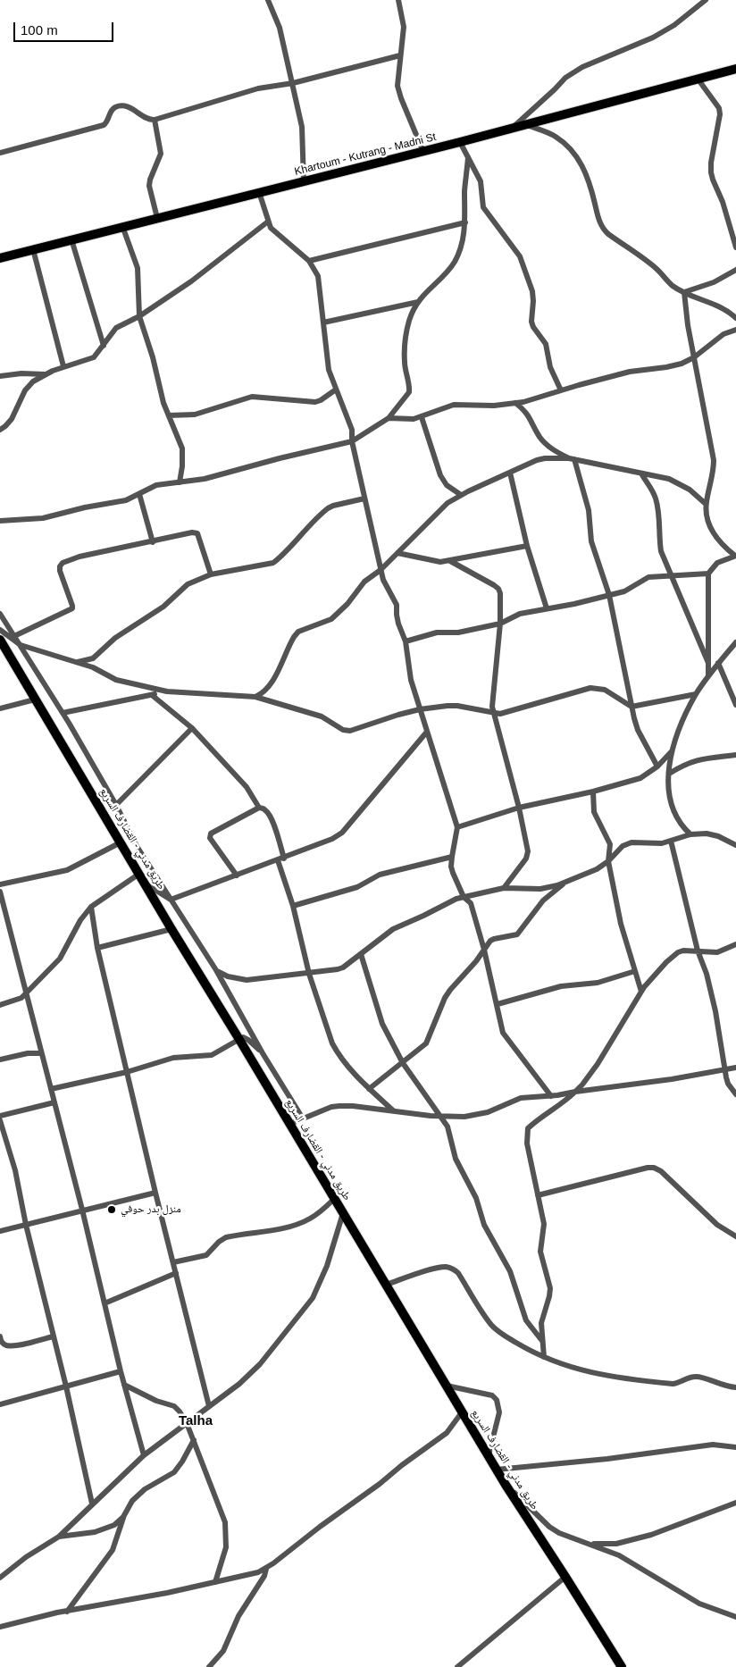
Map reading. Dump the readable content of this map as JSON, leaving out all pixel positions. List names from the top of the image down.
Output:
{
  "streets": {
    "highway": ["Khartoum - Kutrang - Madni St", "طريق مدني - القضارف السريع"]
  },
  "districts": ["Talha"],
  "places": ["منزل بدر حوفي"],
  "scale_bar": "100 m"
}
